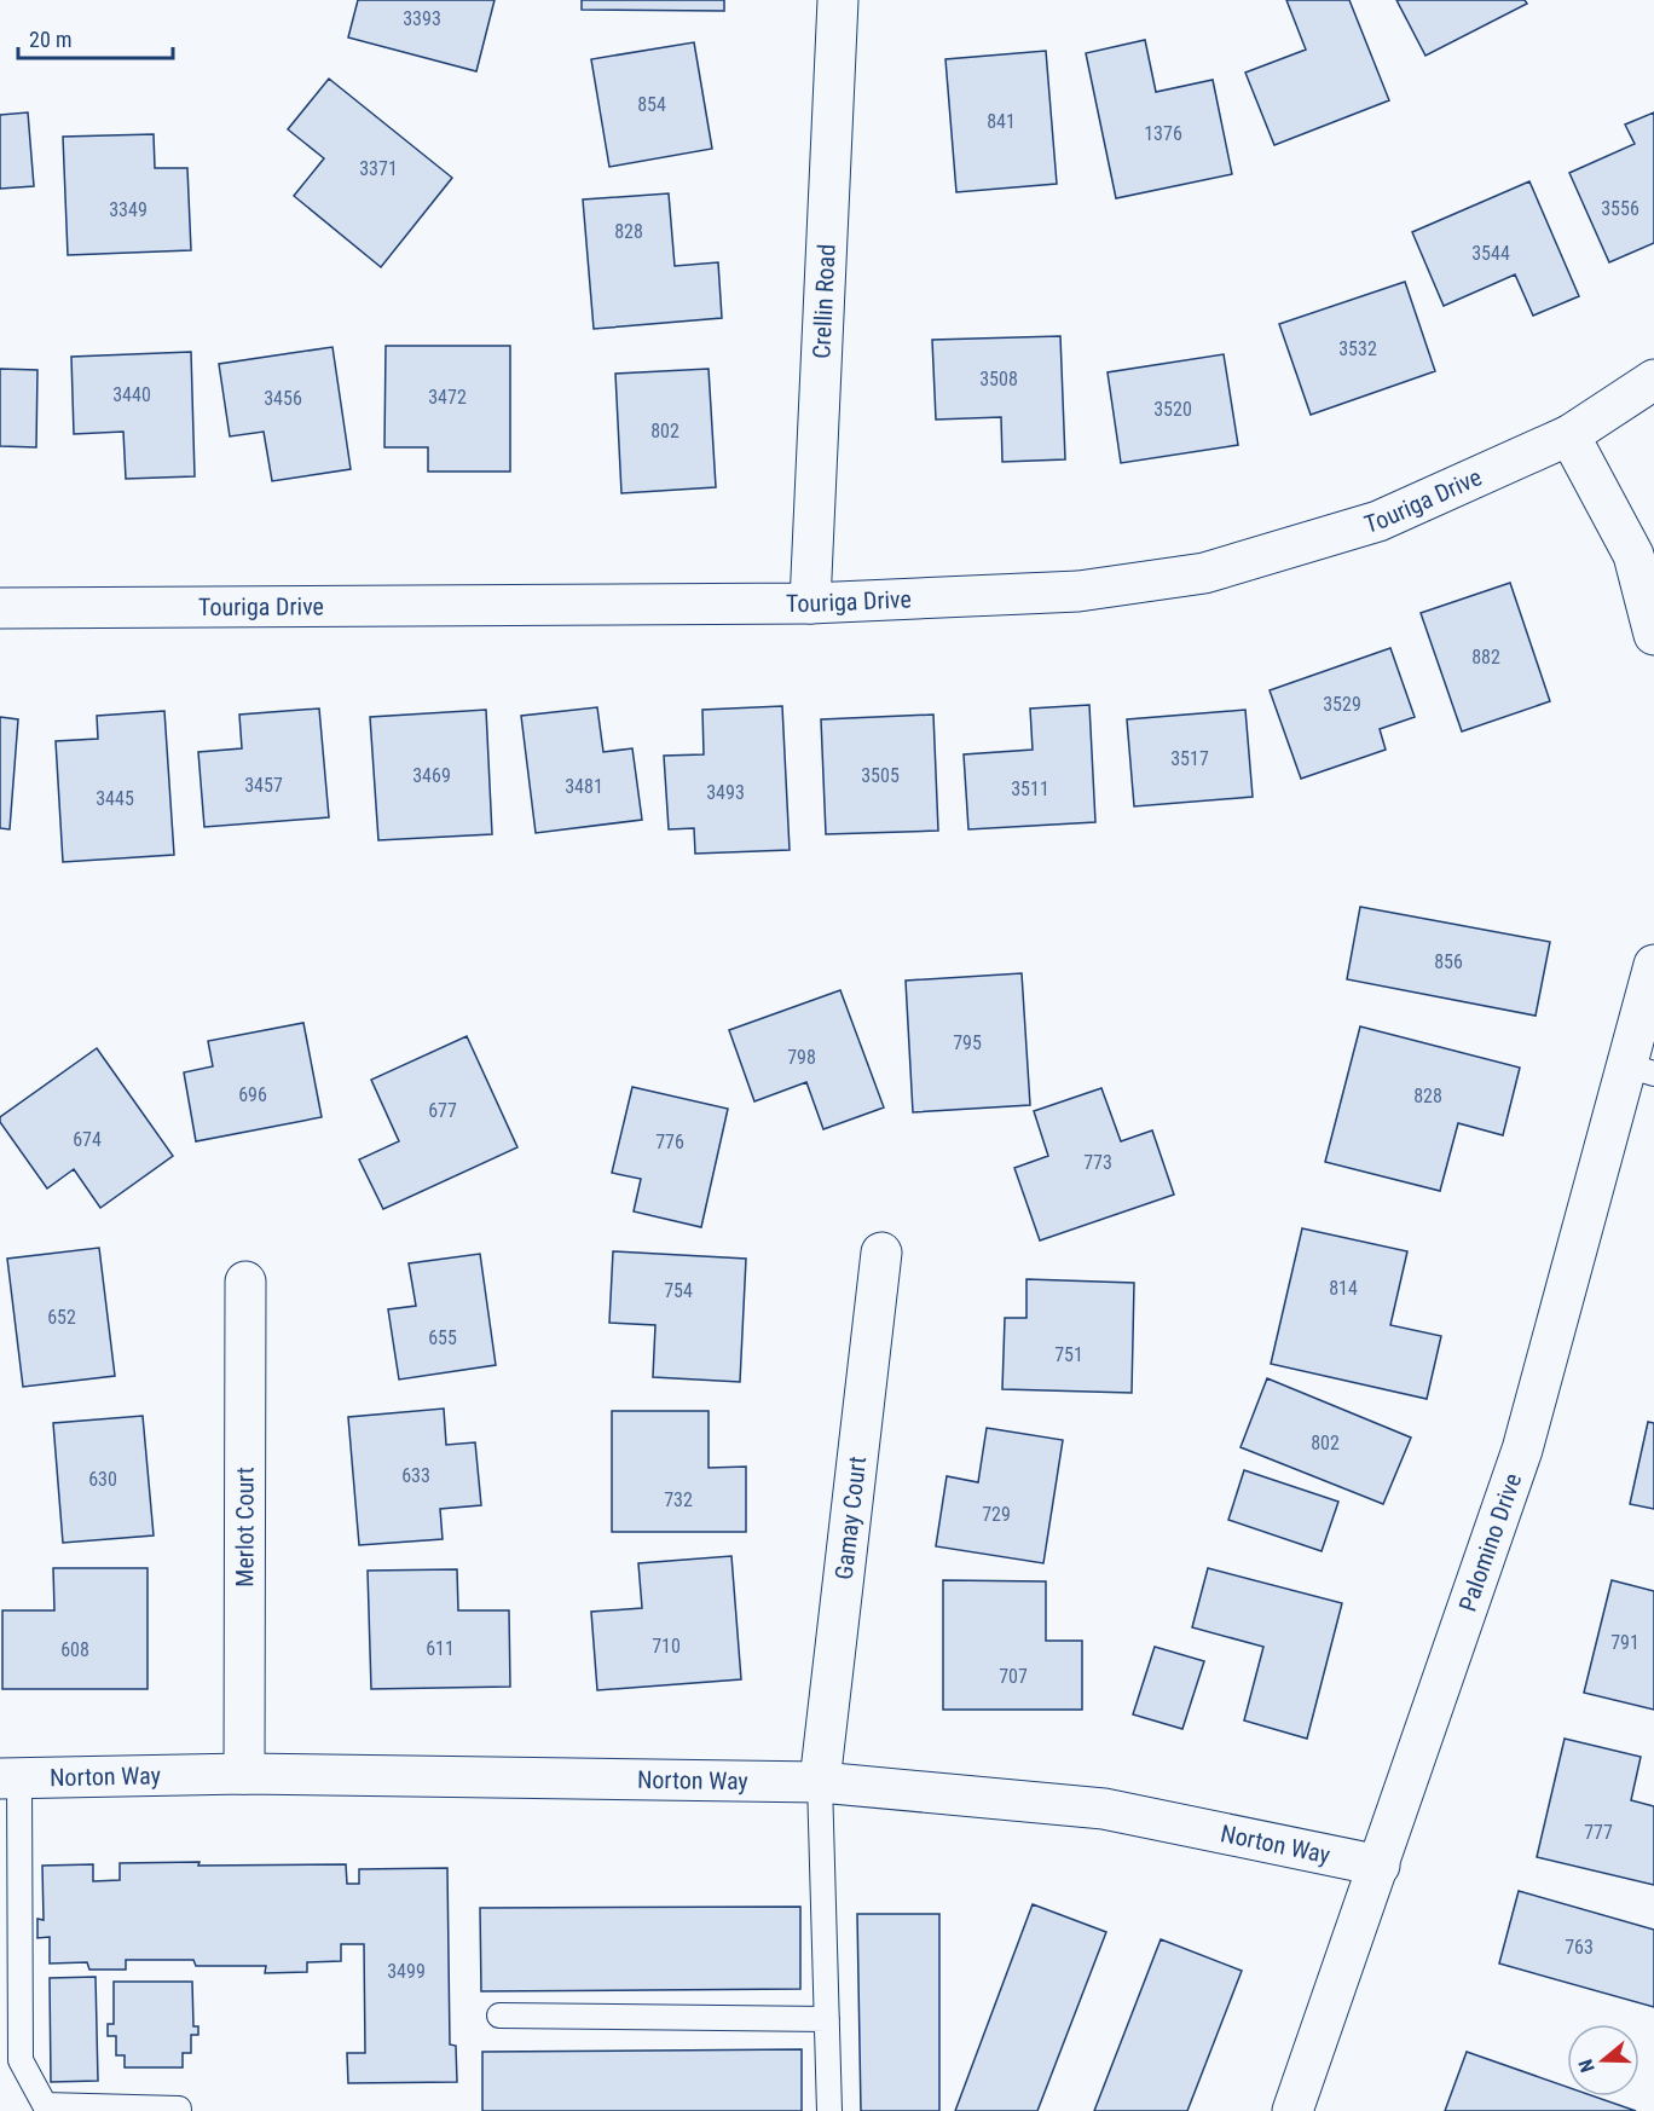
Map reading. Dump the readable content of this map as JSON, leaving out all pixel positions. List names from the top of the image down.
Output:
{
  "streets": {
    "street": [
      "Crellin Road",
      "Touriga Drive",
      "Gamay Court",
      "Merlot Court",
      "Palomino Drive",
      "Norton Way"
    ]
  },
  "crossings": [
    ["Crellin Road", "Touriga Drive"],
    ["Gamay Court", "Norton Way"],
    ["Merlot Court", "Norton Way"],
    ["Palomino Drive", "Norton Way"]
  ],
  "house_numbers": [
    "3393",
    "854",
    "841",
    "1376",
    "3371",
    "3556",
    "3349",
    "828",
    "3544",
    "3532",
    "3508",
    "3440",
    "3472",
    "3456",
    "3520",
    "802",
    "882",
    "3529",
    "3517",
    "3469",
    "3505",
    "3457",
    "3481",
    "3511",
    "3493",
    "3445",
    "856",
    "795",
    "798",
    "696",
    "828",
    "677",
    "674",
    "776",
    "773",
    "814",
    "754",
    "652",
    "655",
    "751",
    "802",
    "633",
    "630",
    "732",
    "729",
    "791",
    "710",
    "611",
    "608",
    "707",
    "777",
    "763",
    "3499"
  ],
  "scale_bar": "20 m",
  "north": "left"
}
